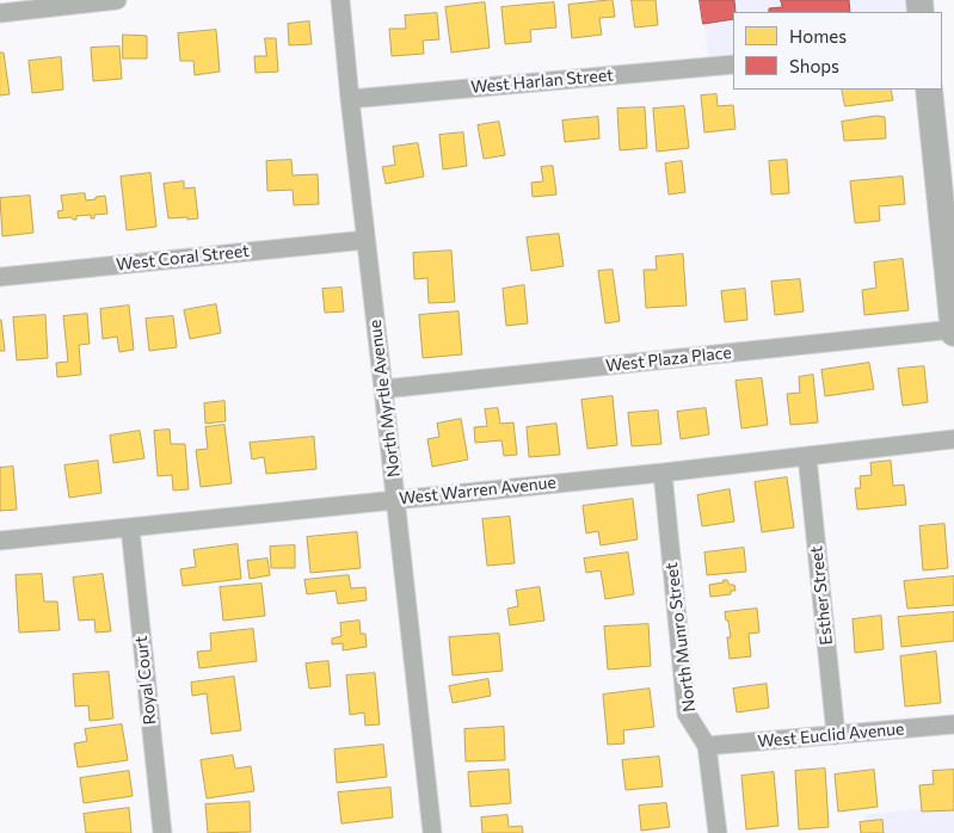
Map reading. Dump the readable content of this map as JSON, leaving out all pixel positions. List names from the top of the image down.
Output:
{
  "streets": {
    "street": [
      "West Harlan Street",
      "West Coral Street",
      "West Plaza Place",
      "North Myrtle Avenue",
      "West Warren Avenue",
      "Esther Street",
      "North Munro Street",
      "Royal Court",
      "West Euclid Avenue"
    ]
  },
  "crossings": [
    ["West Harlan Street", "North Myrtle Avenue"],
    ["West Coral Street", "North Myrtle Avenue"],
    ["West Plaza Place", "North Myrtle Avenue"],
    ["North Myrtle Avenue", "West Warren Avenue"],
    ["West Warren Avenue", "Esther Street"],
    ["West Warren Avenue", "North Munro Street"],
    ["West Warren Avenue", "Royal Court"],
    ["Esther Street", "West Euclid Avenue"],
    ["North Munro Street", "West Euclid Avenue"]
  ],
  "legend": ["Homes", "Shops"]
}
